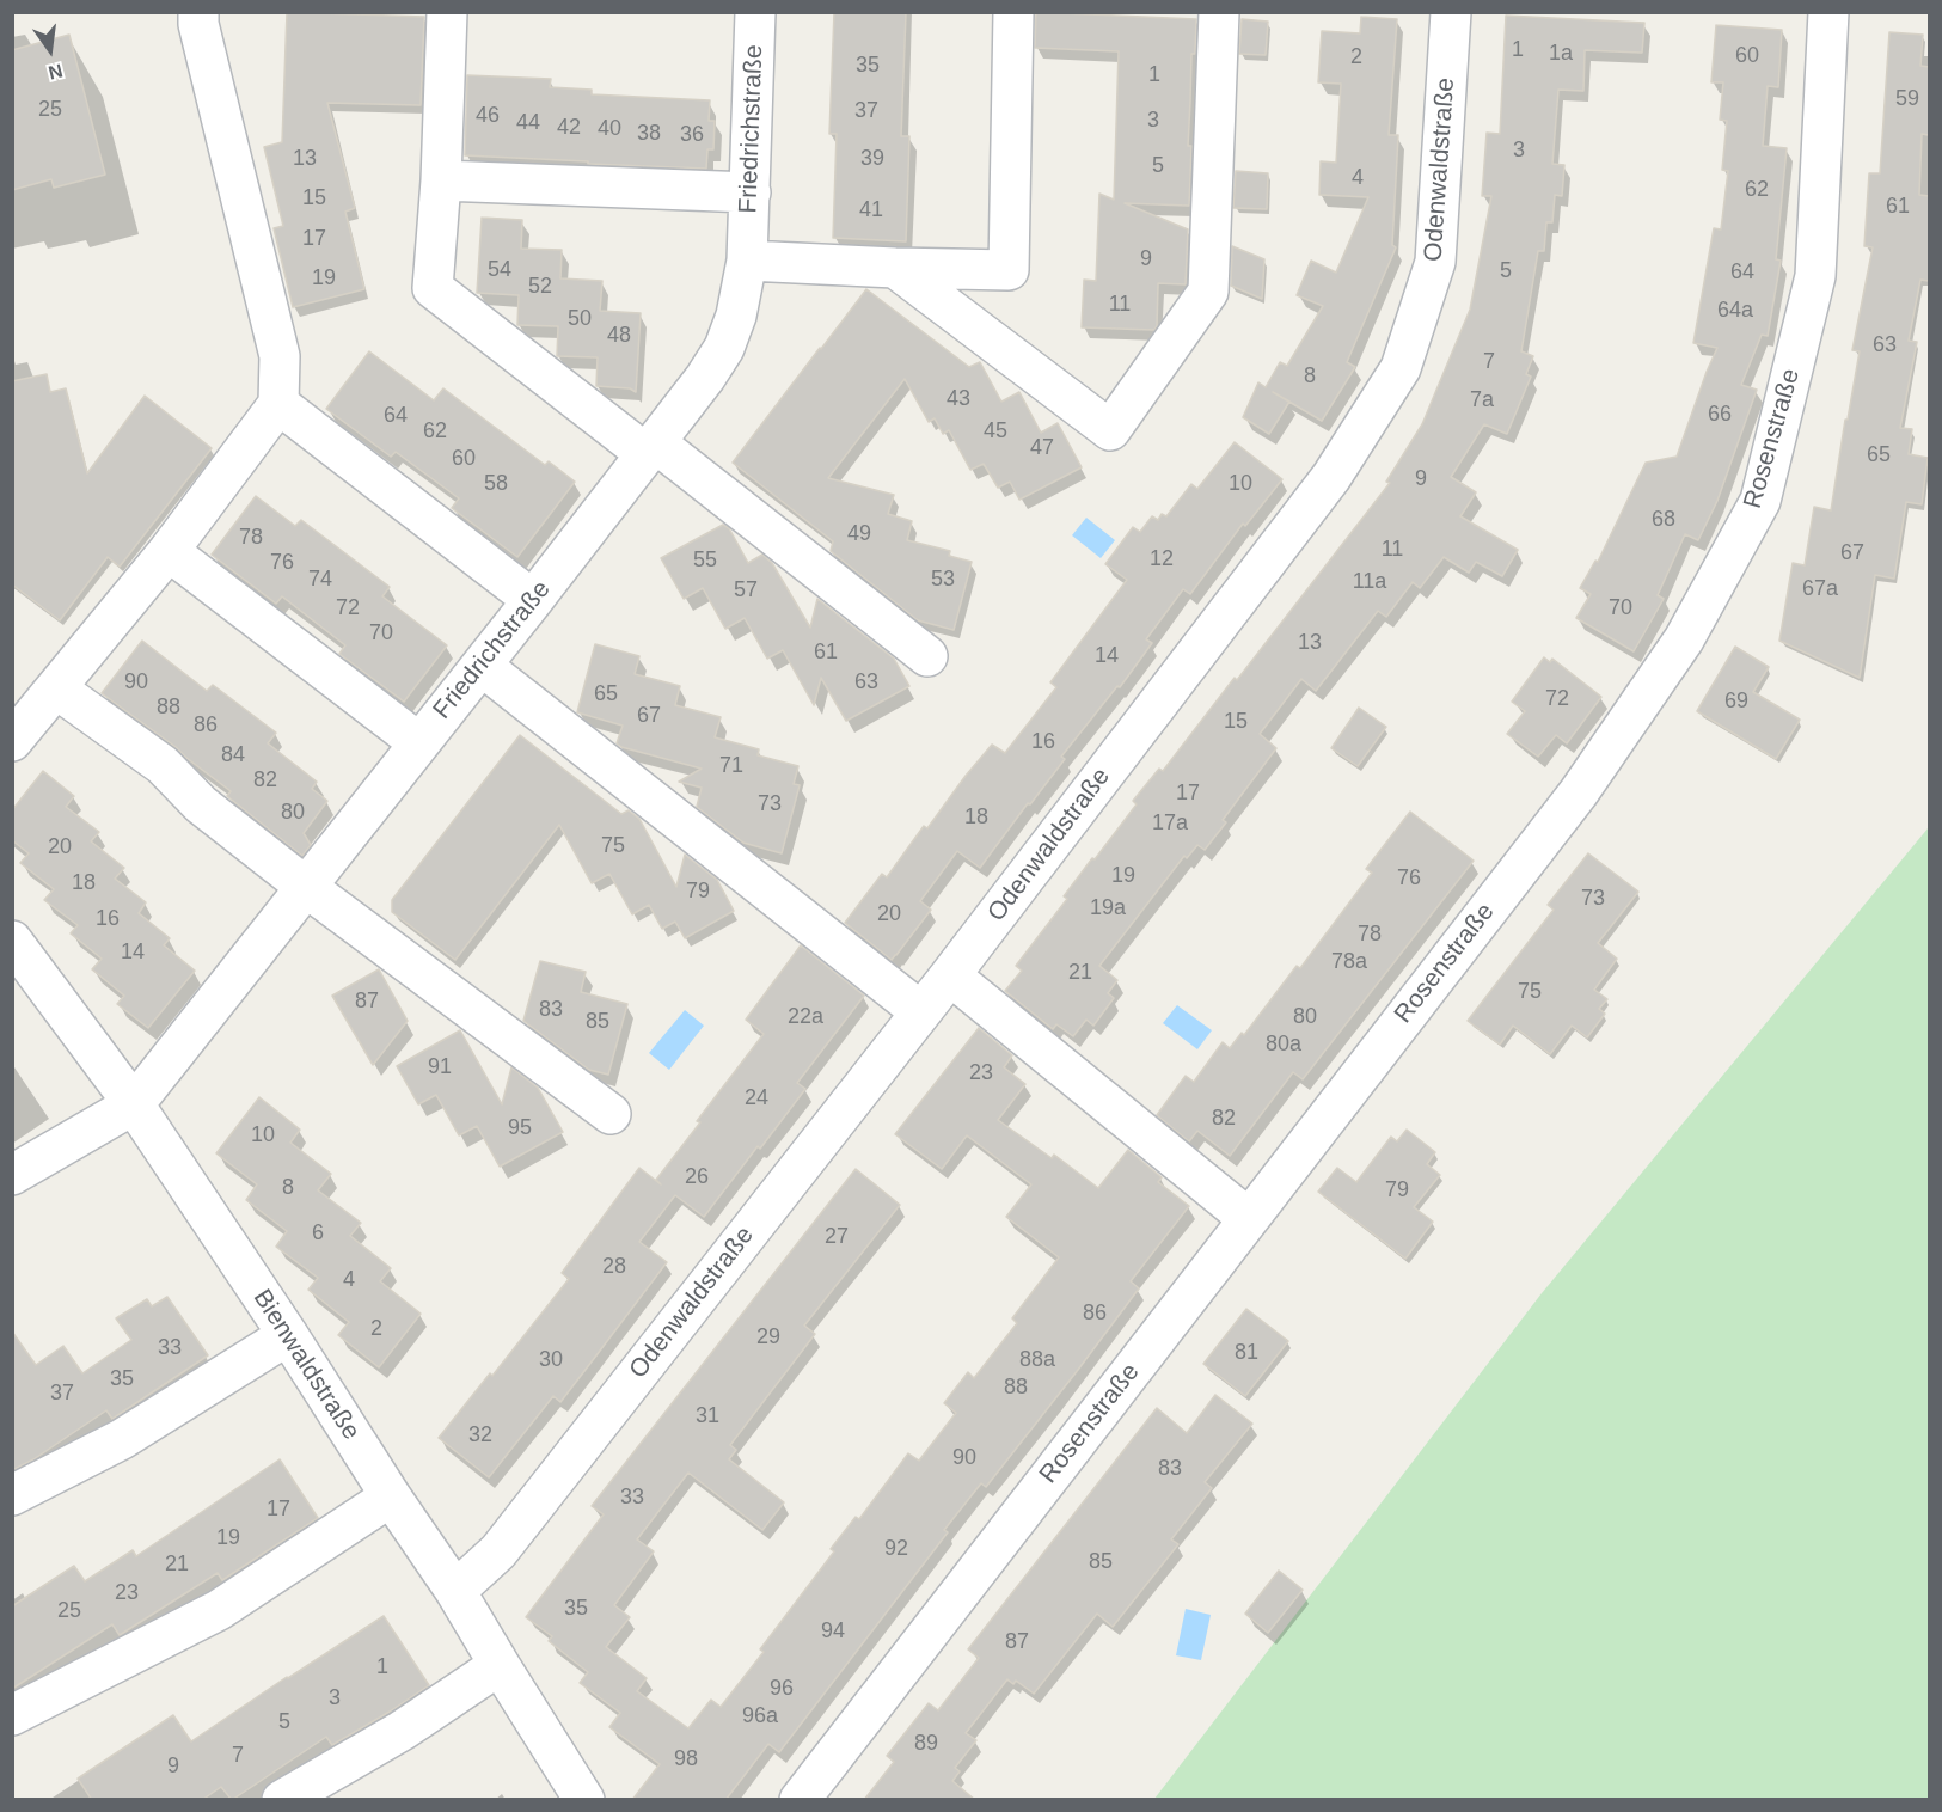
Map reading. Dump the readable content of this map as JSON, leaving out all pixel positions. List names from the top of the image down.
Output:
{
  "streets": {
    "street": [
      "Friedrichstraße",
      "Odenwaldstraße",
      "Rosenstraße",
      "Bienwaldstraße"
    ]
  },
  "crossings": [
    ["Friedrichstraße", "Bienwaldstraße"],
    ["Odenwaldstraße", "Bienwaldstraße"]
  ],
  "house_numbers": [
    "1",
    "1a",
    "60",
    "2",
    "35",
    "1",
    "59",
    "25",
    "37",
    "46",
    "3",
    "44",
    "42",
    "40",
    "38",
    "36",
    "3",
    "13",
    "39",
    "5",
    "4",
    "62",
    "15",
    "61",
    "41",
    "17",
    "9",
    "54",
    "5",
    "64",
    "19",
    "52",
    "11",
    "64a",
    "50",
    "48",
    "63",
    "7",
    "8",
    "43",
    "7a",
    "66",
    "64",
    "62",
    "45",
    "47",
    "65",
    "60",
    "9",
    "58",
    "10",
    "68",
    "49",
    "78",
    "11",
    "67",
    "12",
    "55",
    "76",
    "74",
    "53",
    "11a",
    "67a",
    "57",
    "72",
    "70",
    "70",
    "13",
    "61",
    "14",
    "90",
    "63",
    "65",
    "72",
    "69",
    "88",
    "67",
    "15",
    "86",
    "16",
    "84",
    "71",
    "82",
    "17",
    "73",
    "80",
    "18",
    "17a",
    "75",
    "20",
    "19",
    "76",
    "18",
    "79",
    "73",
    "19a",
    "20",
    "16",
    "78",
    "14",
    "78a",
    "21",
    "75",
    "87",
    "83",
    "22a",
    "80",
    "85",
    "80a",
    "91",
    "23",
    "24",
    "82",
    "95",
    "10",
    "26",
    "8",
    "79",
    "6",
    "27",
    "28",
    "4",
    "86",
    "2",
    "29",
    "33",
    "81",
    "30",
    "88a",
    "35",
    "88",
    "37",
    "31",
    "32",
    "90",
    "83",
    "33",
    "17",
    "19",
    "92",
    "85",
    "21",
    "23",
    "35",
    "25",
    "94",
    "87",
    "1",
    "96",
    "3",
    "96a",
    "5",
    "89",
    "7",
    "98",
    "9"
  ],
  "north": "bottom"
}
